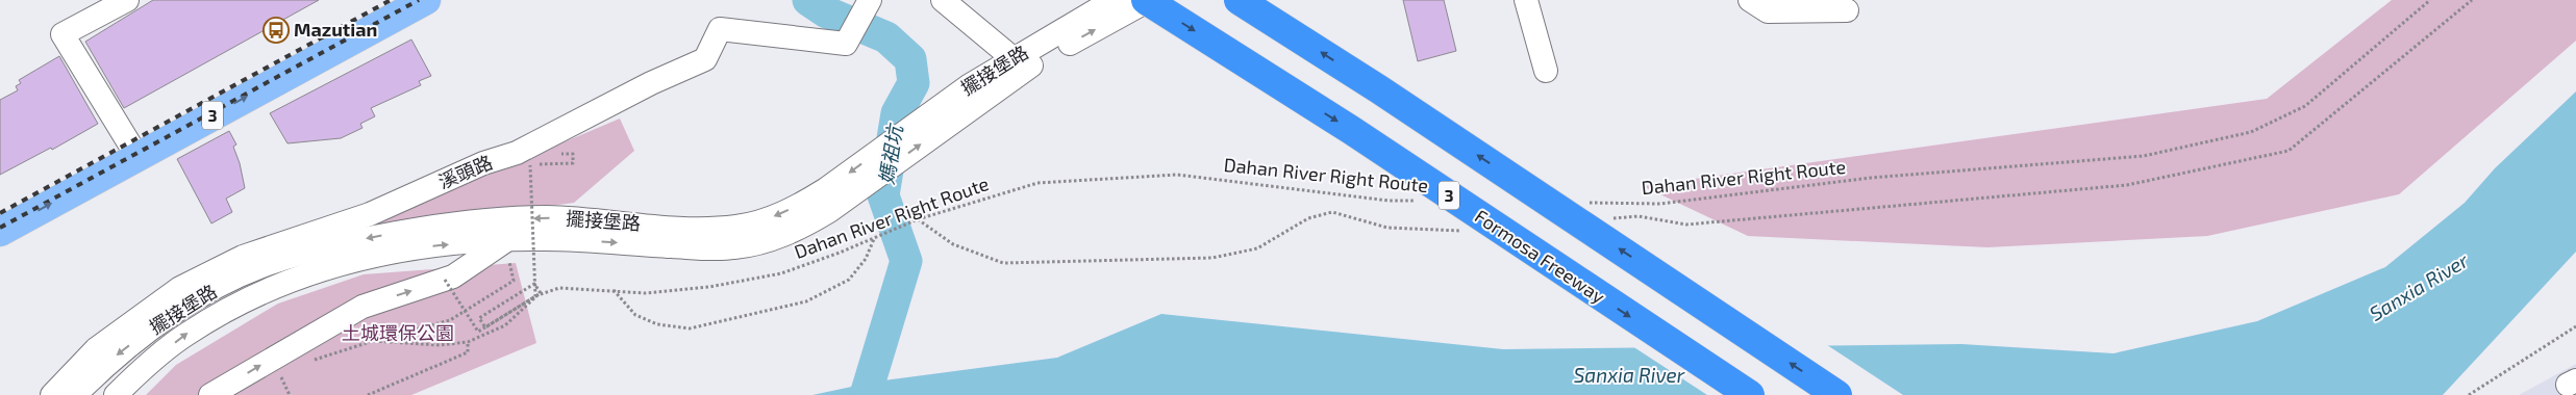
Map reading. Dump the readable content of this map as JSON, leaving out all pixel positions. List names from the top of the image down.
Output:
{
  "streets": {
    "highway": ["3", "Formosa Freeway"],
    "street": ["擺接堡路", "溪頭路"],
    "path": ["Dahan River Right Route"]
  },
  "crossings": [
    ["擺接堡路", "Formosa Freeway"]
  ],
  "water": ["媽祖坑", "Sanxia River"],
  "parks": ["土城環保公園"],
  "places": {
    "bus stop": ["Mazutian"]
  }
}
